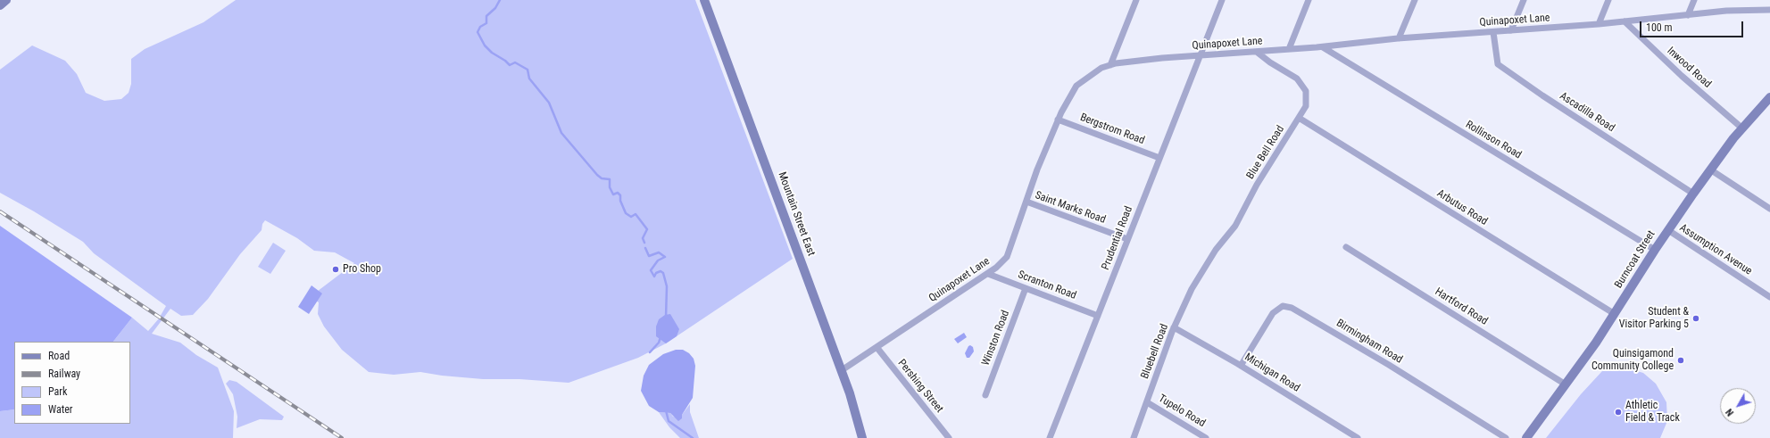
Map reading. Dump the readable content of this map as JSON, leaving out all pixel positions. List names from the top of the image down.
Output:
{
  "streets": {
    "main road": ["Mountain Street East", "Burncoat Street"],
    "street": [
      "Quinapoxet Lane",
      "Inwood Road",
      "Ascadilla Road",
      "Bergstrom Road",
      "Rollinson Road",
      "Blue Bell Road",
      "Saint Marks Road",
      "Arbutus Road",
      "Prudential Road",
      "Assumption Avenue",
      "Scranton Road",
      "Hartford Road",
      "Winston Road",
      "Birmingham Road",
      "Bluebell Road",
      "Michigan Road",
      "Pershing Street",
      "Tupelo Road"
    ]
  },
  "crossings": [
    ["Quinapoxet Lane", "Inwood Road"],
    ["Quinapoxet Lane", "Ascadilla Road"],
    ["Quinapoxet Lane", "Bergstrom Road"],
    ["Quinapoxet Lane", "Rollinson Road"],
    ["Quinapoxet Lane", "Blue Bell Road"],
    ["Quinapoxet Lane", "Saint Marks Road"],
    ["Quinapoxet Lane", "Mountain Street East"],
    ["Quinapoxet Lane", "Prudential Road"],
    ["Quinapoxet Lane", "Scranton Road"],
    ["Quinapoxet Lane", "Pershing Street"],
    ["Inwood Road", "Burncoat Street"],
    ["Ascadilla Road", "Burncoat Street"],
    ["Bergstrom Road", "Prudential Road"],
    ["Rollinson Road", "Burncoat Street"],
    ["Blue Bell Road", "Arbutus Road"],
    ["Blue Bell Road", "Bluebell Road"],
    ["Saint Marks Road", "Prudential Road"],
    ["Arbutus Road", "Burncoat Street"],
    ["Prudential Road", "Scranton Road"],
    ["Assumption Avenue", "Burncoat Street"],
    ["Burncoat Street", "Hartford Road"],
    ["Scranton Road", "Winston Road"],
    ["Birmingham Road", "Michigan Road"],
    ["Bluebell Road", "Michigan Road"],
    ["Bluebell Road", "Tupelo Road"]
  ],
  "places": [
    "Pro Shop",
    "Student & Visitor Parking 5",
    "Quinsigamond Community College",
    "Athletic Field & Track"
  ],
  "legend": [
    "Road",
    "Railway",
    "Park",
    "Water"
  ],
  "scale_bar": "100 m",
  "north": "bottom left"
}
